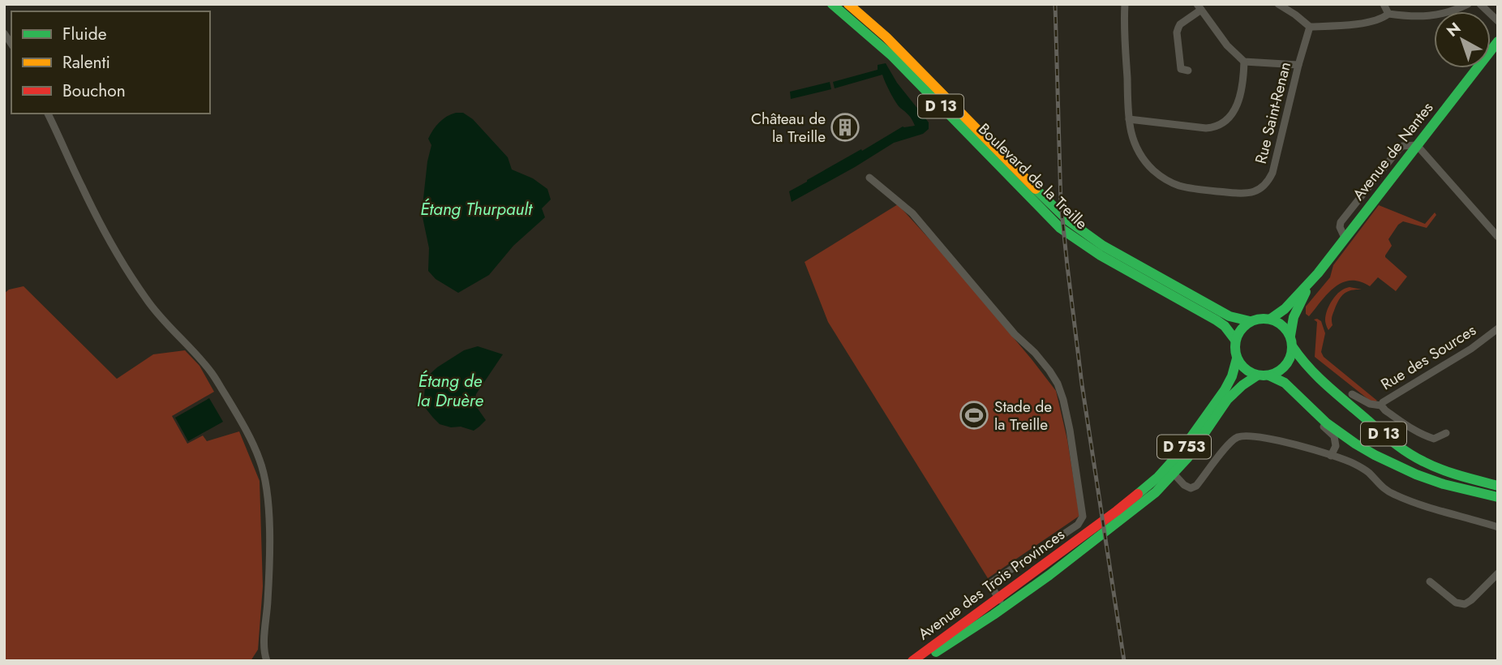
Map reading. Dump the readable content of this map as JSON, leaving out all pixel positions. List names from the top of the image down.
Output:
{
  "streets": {
    "main road": [
      "D 13",
      "Avenue de Nantes",
      "Boulevard de la Treille",
      "D 753",
      "Avenue des Trois Provinces"
    ],
    "street": ["Rue Saint-Renan", "Rue des Sources"]
  },
  "crossings": [
    ["D 13", "Avenue de Nantes"],
    ["D 13", "Boulevard de la Treille"],
    ["D 13", "D 753"],
    ["Avenue de Nantes", "Boulevard de la Treille"],
    ["Avenue de Nantes", "D 753"],
    ["Boulevard de la Treille", "D 753"],
    ["D 753", "Avenue des Trois Provinces"]
  ],
  "water": ["Étang Thurpault", "Étang de la Druère"],
  "places": {
    "building": ["Château de la Treille"],
    "sports": ["Stade de la Treille"]
  },
  "legend": ["Fluide", "Ralenti", "Bouchon"],
  "north": "top left"
}
